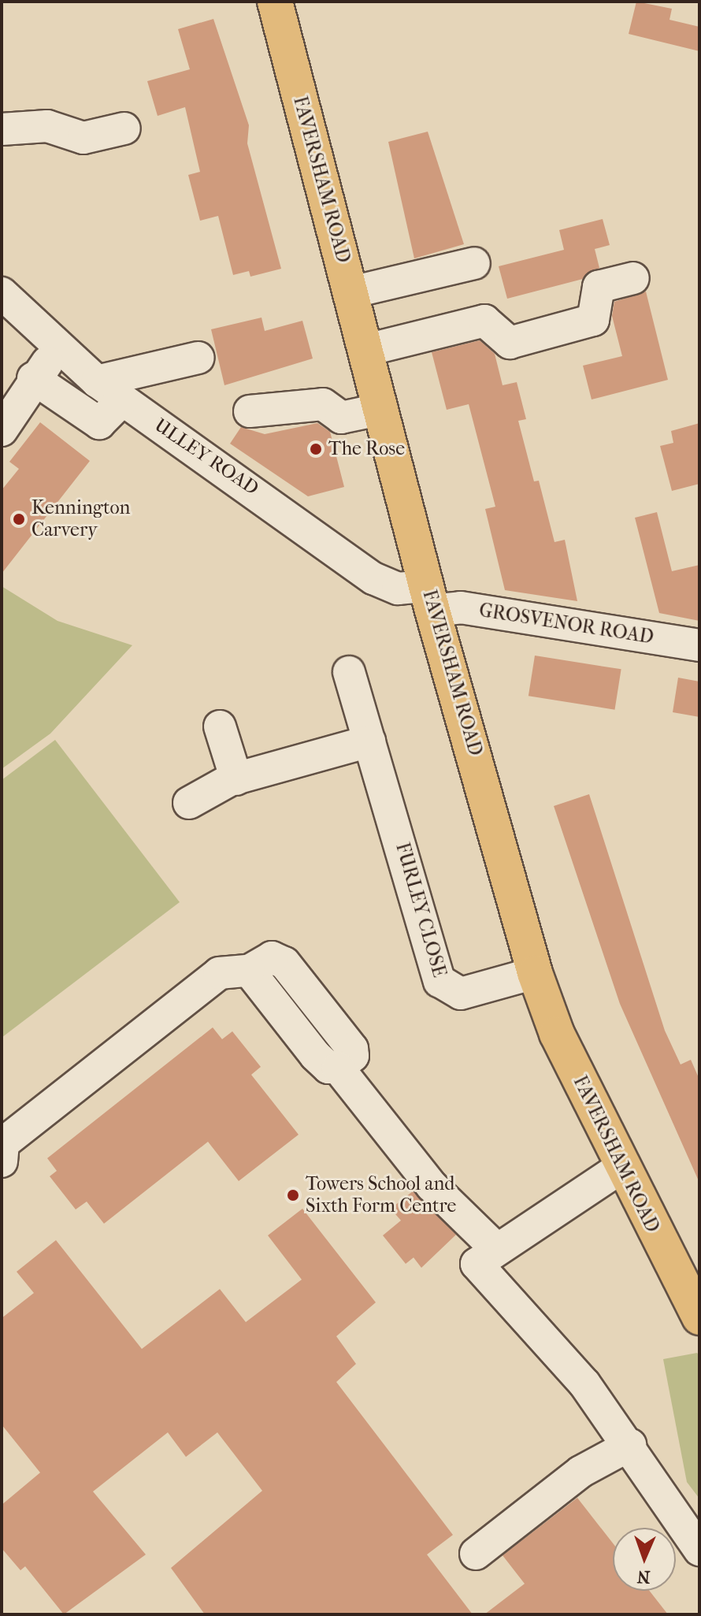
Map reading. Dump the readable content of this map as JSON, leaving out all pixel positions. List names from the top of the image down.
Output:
{
  "streets": {
    "main road": ["FAVERSHAM ROAD"],
    "street": ["ULLEY ROAD", "GROSVENOR ROAD", "FURLEY CLOSE"]
  },
  "crossings": [
    ["FAVERSHAM ROAD", "ULLEY ROAD"],
    ["FAVERSHAM ROAD", "GROSVENOR ROAD"],
    ["FAVERSHAM ROAD", "FURLEY CLOSE"],
    ["ULLEY ROAD", "GROSVENOR ROAD"]
  ],
  "places": ["The Rose", "Kennington Carvery", "Towers School and Sixth Form Centre"],
  "north": "bottom"
}
